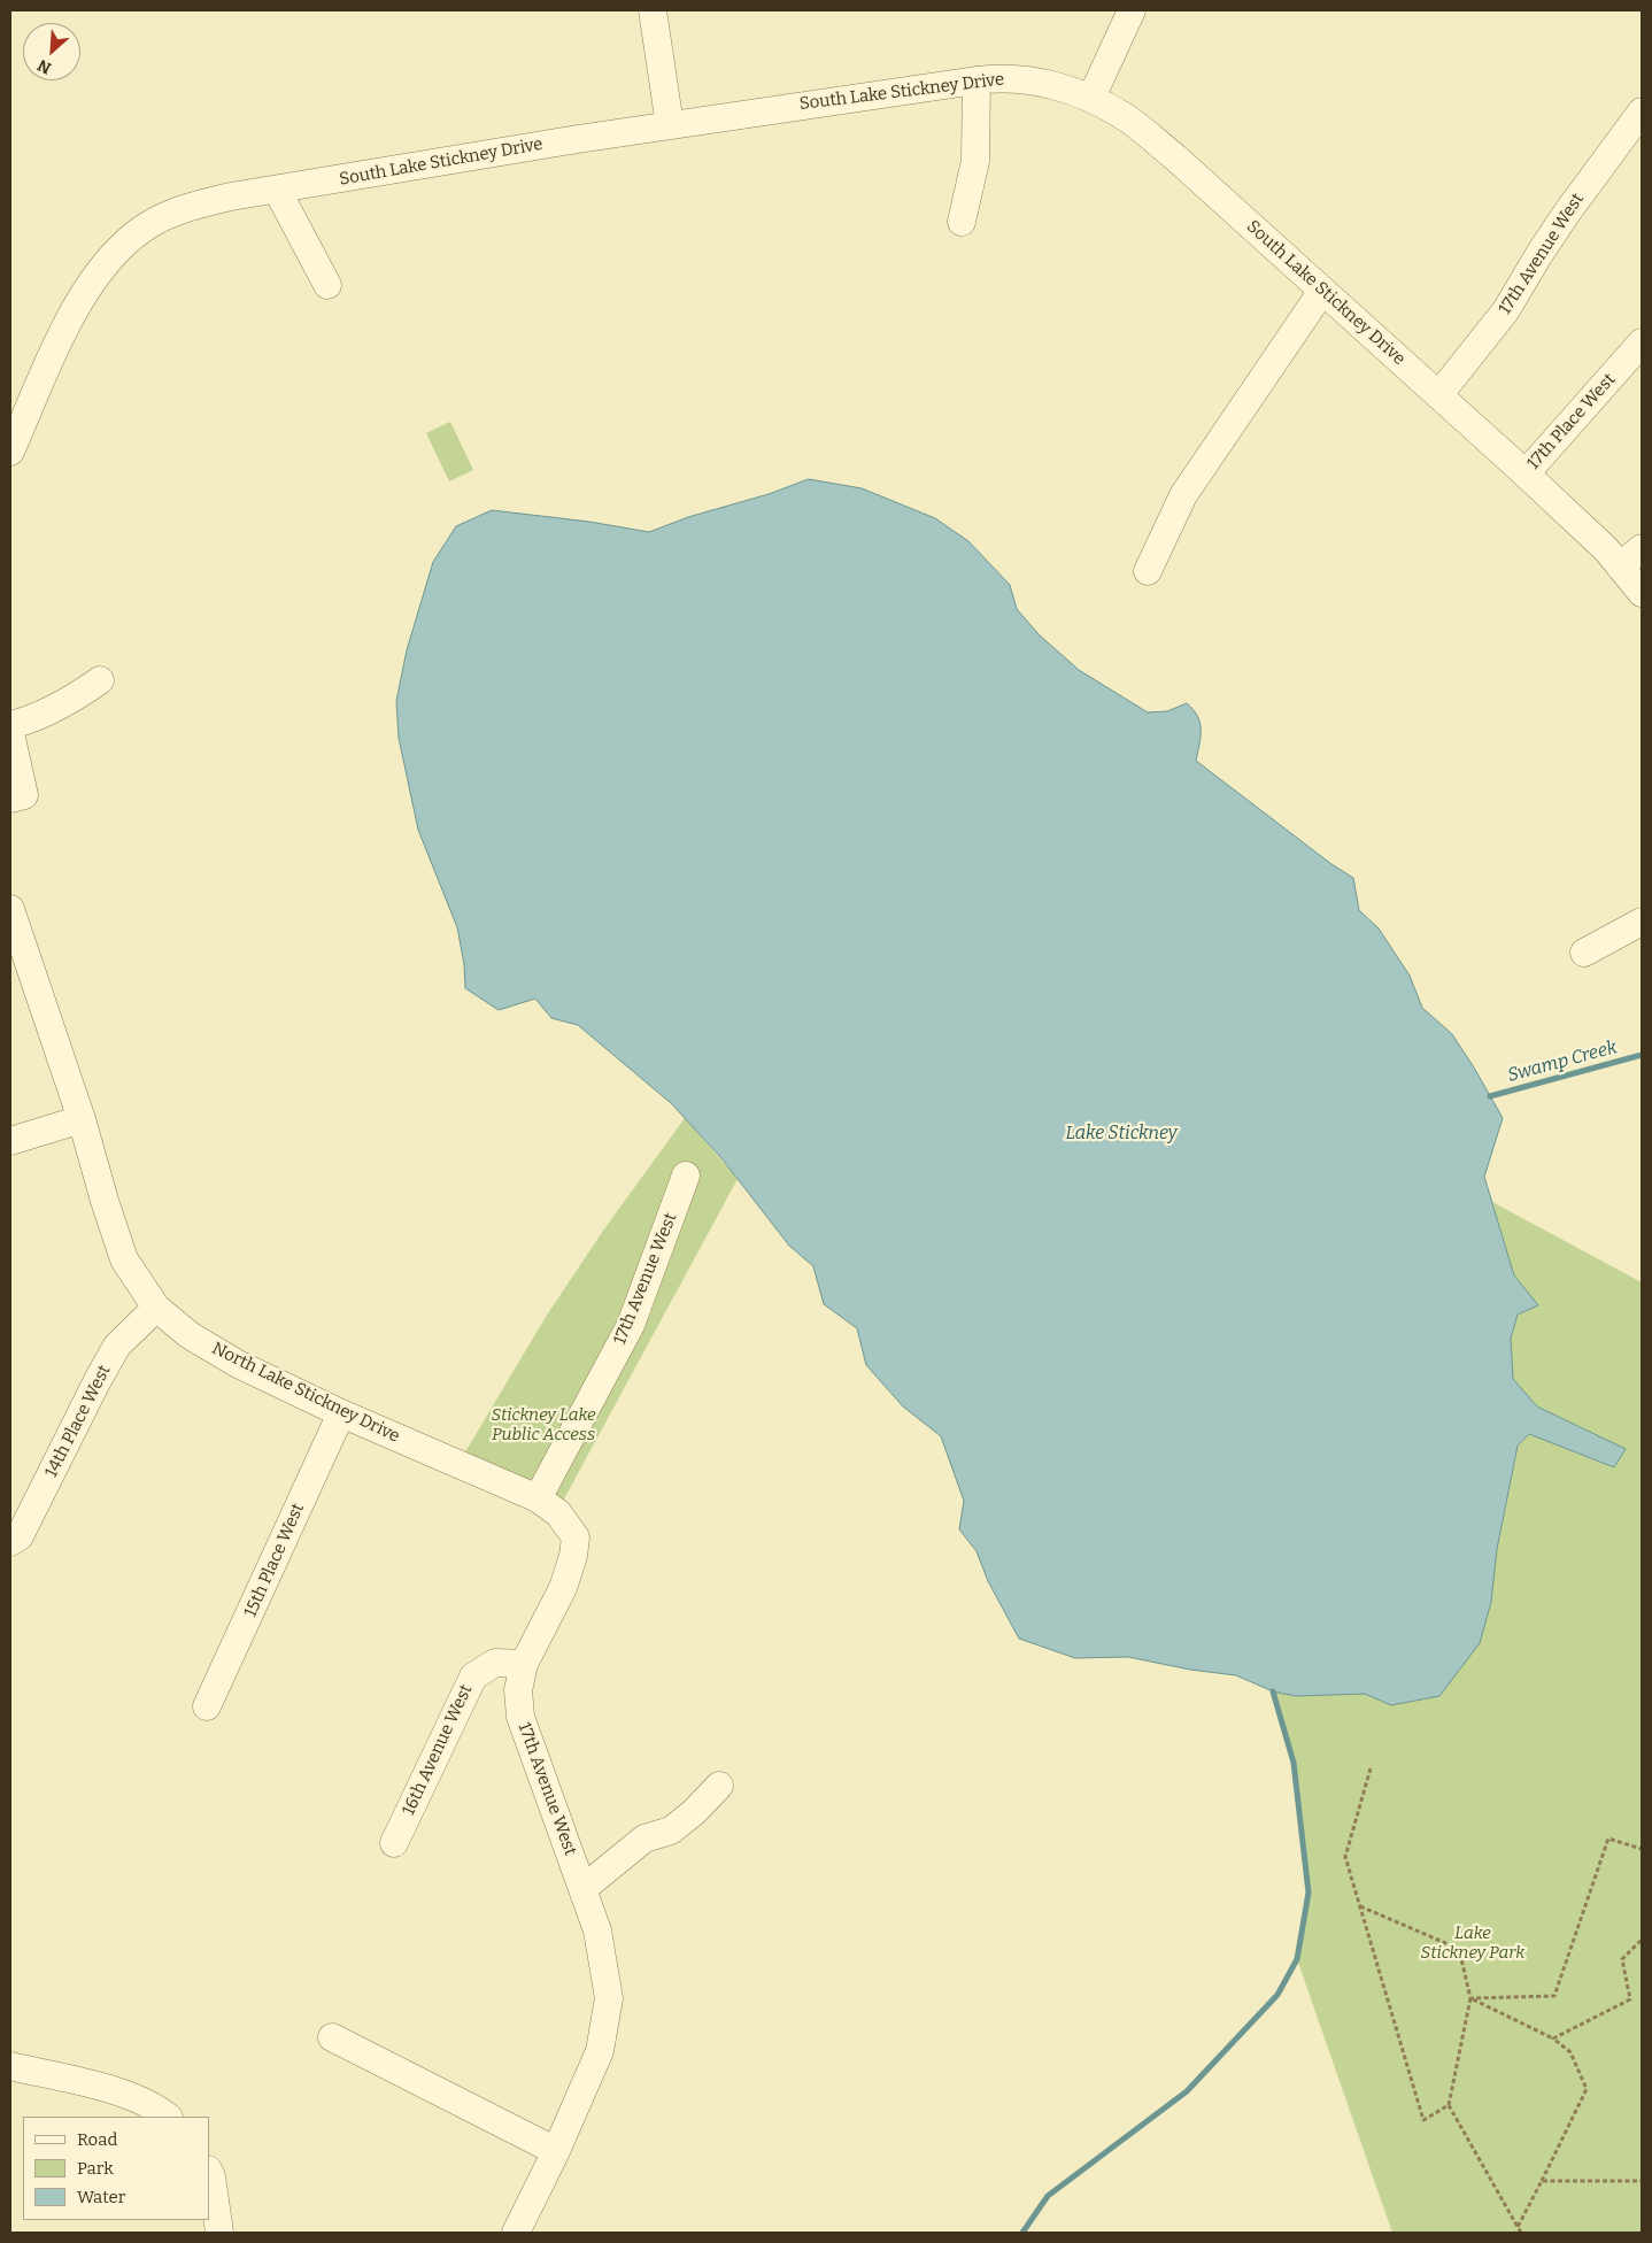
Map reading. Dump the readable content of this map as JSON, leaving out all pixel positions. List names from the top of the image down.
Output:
{
  "streets": {
    "street": [
      "South Lake Stickney Drive",
      "17th Avenue West",
      "17th Place West",
      "North Lake Stickney Drive",
      "14th Place West",
      "15th Place West",
      "16th Avenue West"
    ]
  },
  "crossings": [
    ["South Lake Stickney Drive", "17th Avenue West"],
    ["South Lake Stickney Drive", "17th Place West"],
    ["17th Avenue West", "North Lake Stickney Drive"],
    ["17th Avenue West", "16th Avenue West"],
    ["North Lake Stickney Drive", "14th Place West"],
    ["North Lake Stickney Drive", "15th Place West"]
  ],
  "water": ["Swamp Creek", "Lake Stickney"],
  "parks": ["Stickney Lake Public Access", "Lake Stickney Park"],
  "legend": ["Road", "Park", "Water"],
  "north": "bottom left"
}
